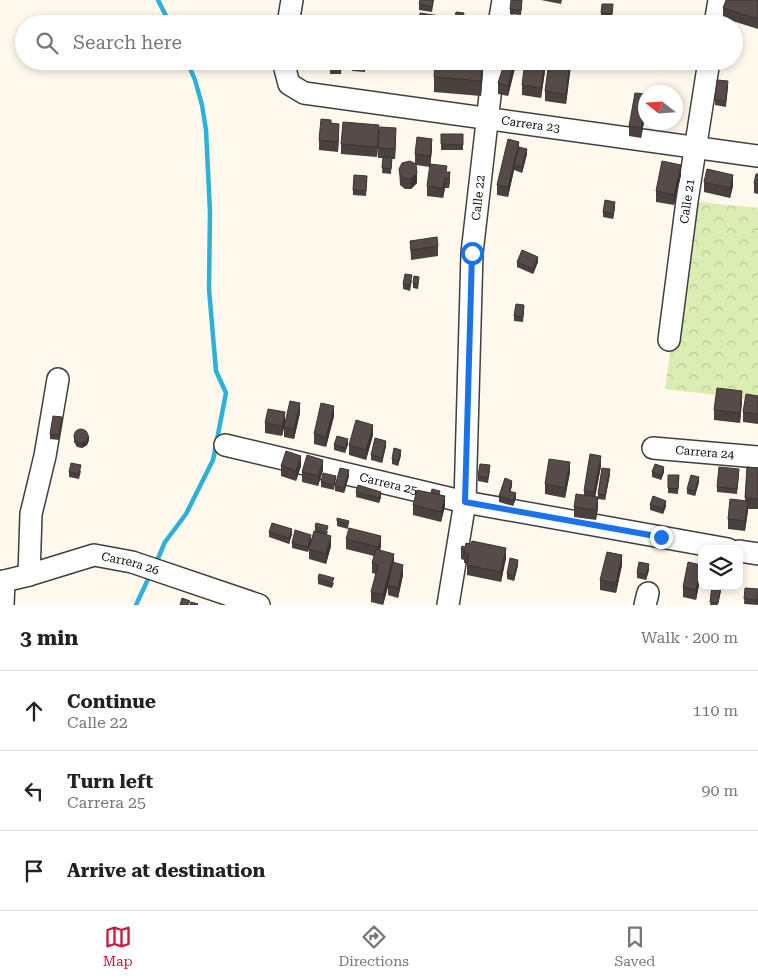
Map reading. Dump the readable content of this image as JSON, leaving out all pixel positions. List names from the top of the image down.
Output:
{
  "streets": {
    "street": [
      "Carrera 23",
      "Calle 22",
      "Calle 21",
      "Carrera 24",
      "Carrera 25",
      "Carrera 26"
    ]
  },
  "crossings": [
    ["Carrera 23", "Calle 22"],
    ["Carrera 23", "Calle 21"],
    ["Calle 22", "Carrera 25"]
  ],
  "north": "left",
  "page": {
    "search": "Search here",
    "heading": ["3 min", "Walk · 200 m"],
    "list": [
      ["Continue", "Calle 22", "110 m"],
      ["Turn left", "Carrera 25", "90 m"],
      "Arrive at destination"
    ],
    "nav": ["Map", "Directions", "Saved"]
  }
}
